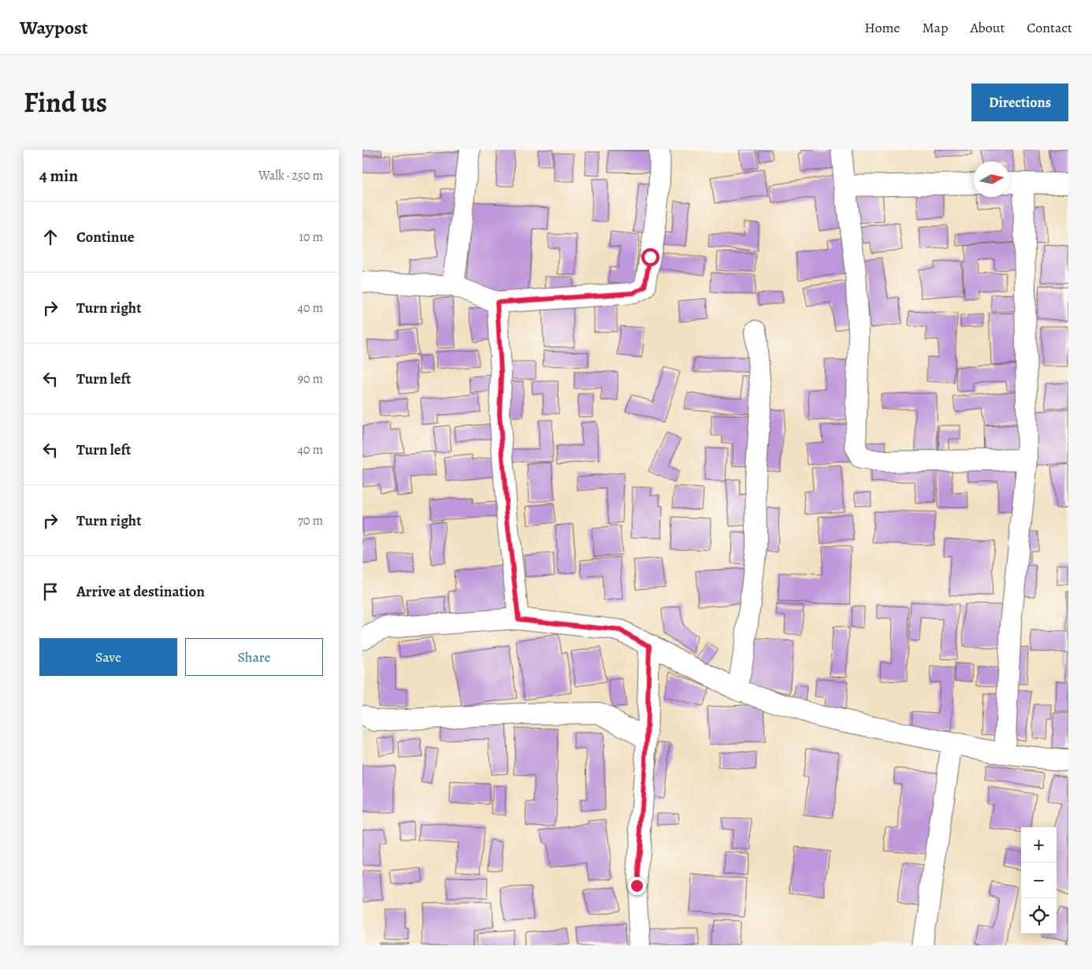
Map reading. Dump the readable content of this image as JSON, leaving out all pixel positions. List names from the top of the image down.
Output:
{
  "north": "right",
  "page": {
    "header": "Waypost",
    "nav": [
      "Home",
      "Map",
      "About",
      "Contact"
    ],
    "title": "Find us",
    "buttons": [
      "Directions",
      ["Save", "Share"]
    ],
    "heading": ["4 min", "Walk · 250 m"],
    "list": [
      ["Continue", "10 m"],
      ["Turn right", "40 m"],
      ["Turn left", "90 m"],
      ["Turn left", "40 m"],
      ["Turn right", "70 m"],
      "Arrive at destination"
    ],
    "map_buttons": ["+", "−"]
  }
}
